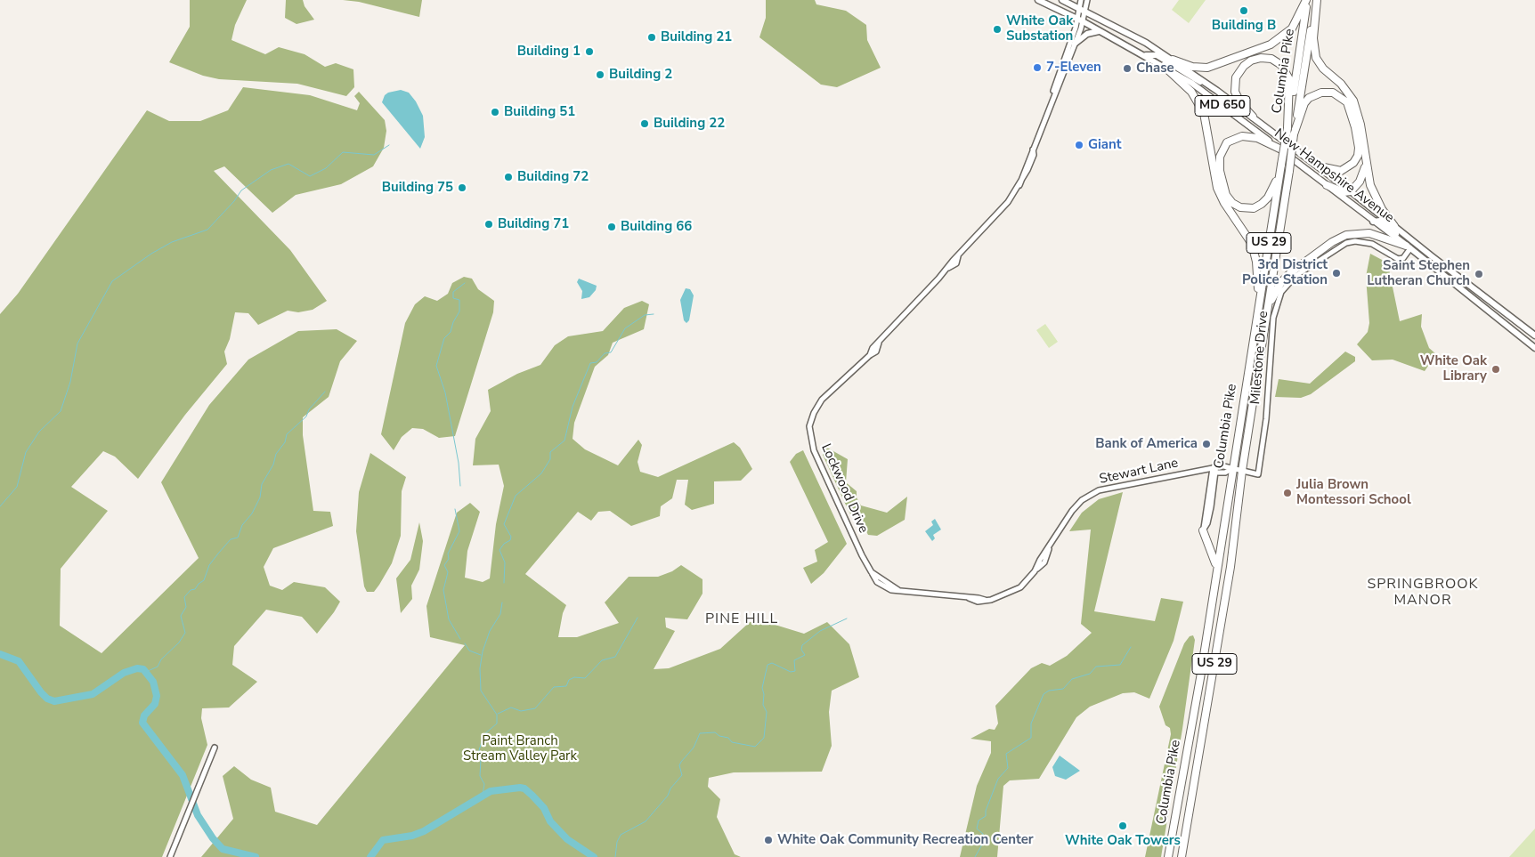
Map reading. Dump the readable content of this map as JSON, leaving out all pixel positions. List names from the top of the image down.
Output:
{
  "streets": {
    "highway": ["Columbia Pike", "US 29"],
    "main road": ["MD 650", "New Hampshire Avenue"],
    "street": ["Milestone Drive", "Stewart Lane", "Lockwood Drive"]
  },
  "crossings": [
    ["Columbia Pike", "Stewart Lane"],
    ["New Hampshire Avenue", "Milestone Drive"],
    ["New Hampshire Avenue", "Lockwood Drive"],
    ["Milestone Drive", "Stewart Lane"],
    ["Stewart Lane", "Lockwood Drive"]
  ],
  "districts": ["SPRINGBROOK MANOR", "PINE HILL"],
  "parks": ["Paint Branch Stream Valley Park"],
  "places": [
    "Building B",
    "White Oak Substation",
    "Building 21",
    "Building 1",
    "7-Eleven",
    "Chase",
    "Building 2",
    "Building 51",
    "Building 22",
    "Giant",
    "Building 72",
    "Building 75",
    "Building 71",
    "Building 66",
    "3rd District Police Station",
    "Saint Stephen Lutheran Church",
    "White Oak Library",
    "Bank of America",
    "Julia Brown Montessori School",
    "White Oak Towers",
    "White Oak Community Recreation Center"
  ]
}
